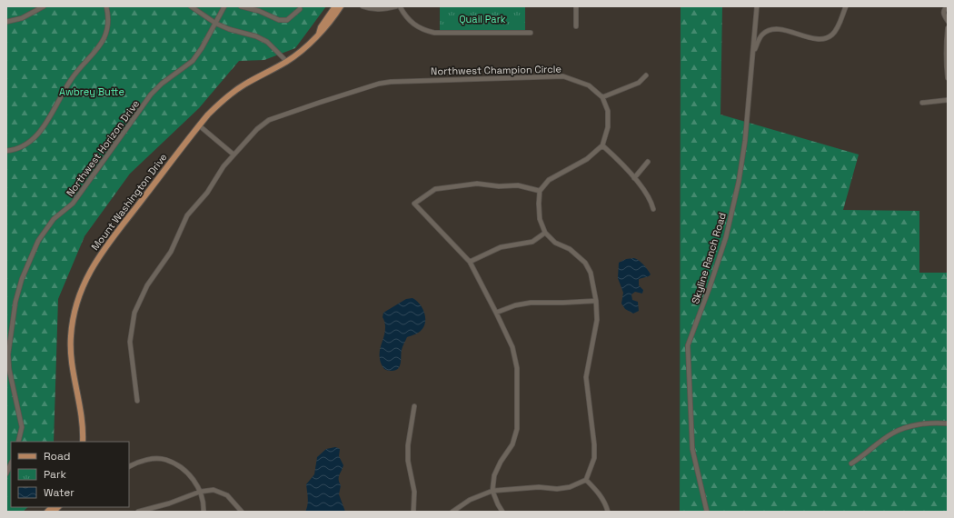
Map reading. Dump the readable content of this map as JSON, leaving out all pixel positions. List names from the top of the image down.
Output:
{
  "streets": {
    "main road": ["Mount Washington Drive"],
    "street": ["Northwest Champion Circle", "Northwest Horizon Drive", "Skyline Ranch Road"]
  },
  "parks": ["Quail Park", "Awbrey Butte"],
  "legend": ["Road", "Park", "Water"]
}
